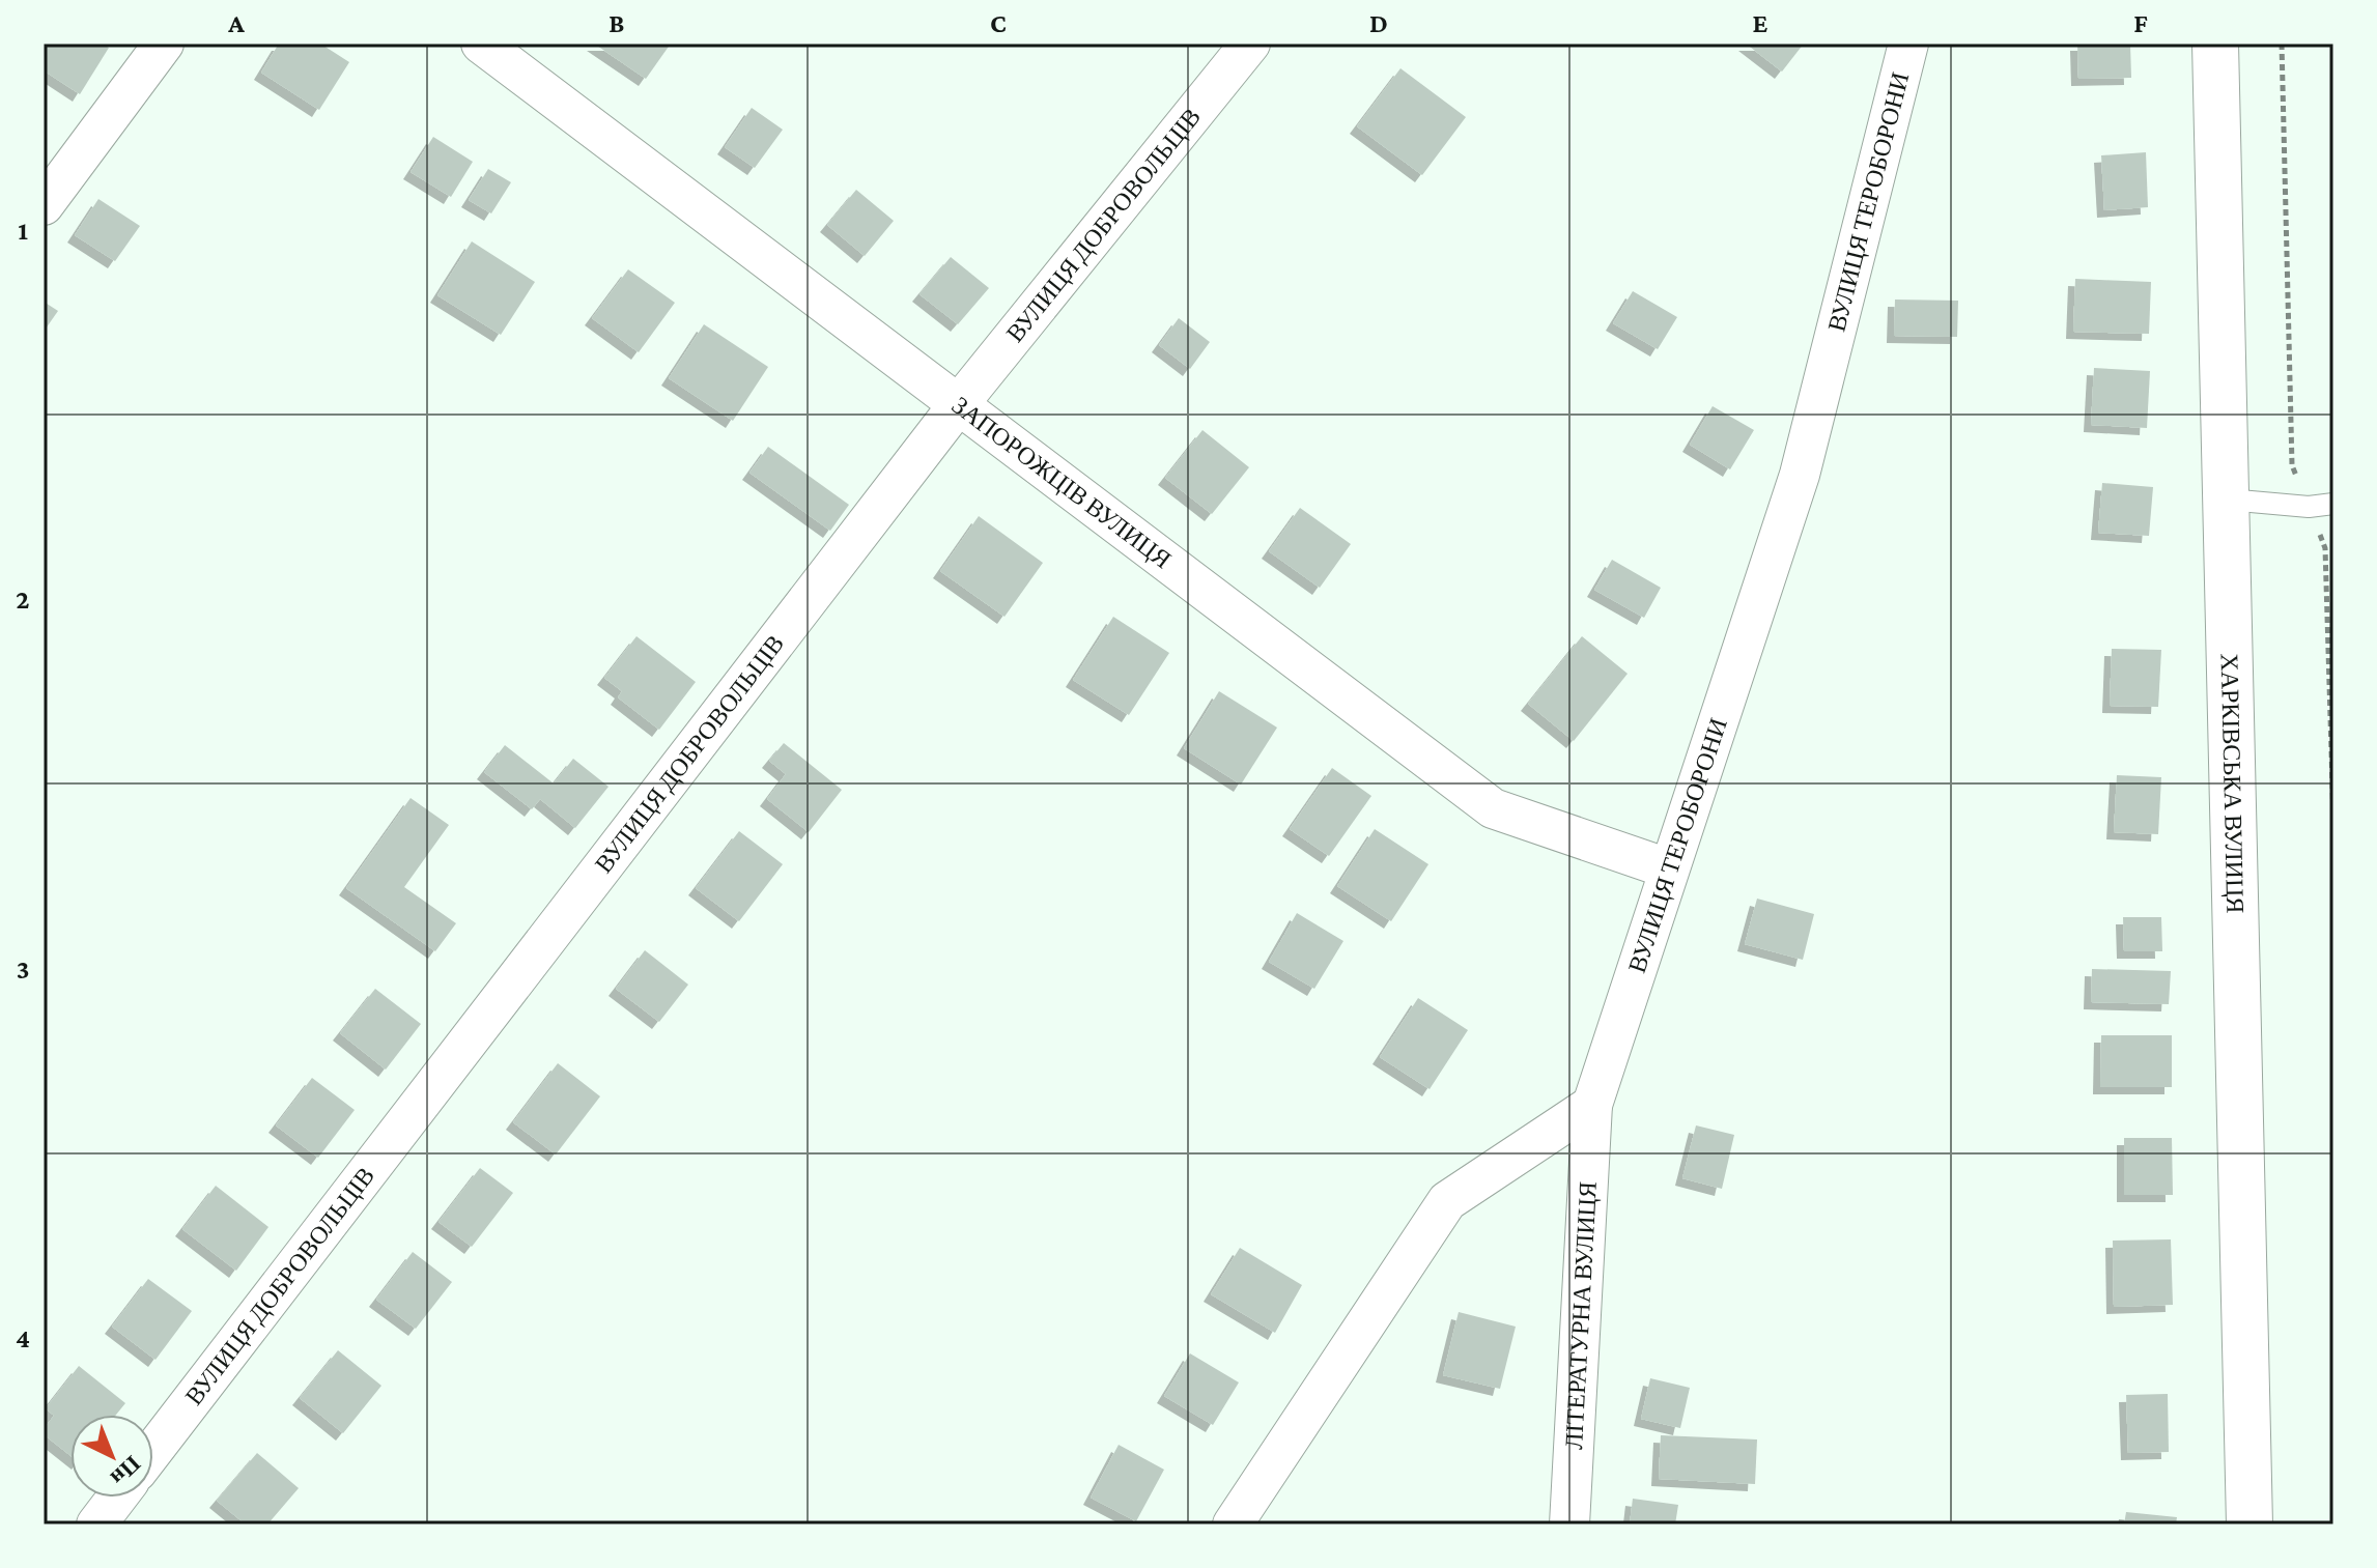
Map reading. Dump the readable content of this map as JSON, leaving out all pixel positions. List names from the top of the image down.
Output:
{
  "streets": {
    "street": [
      "ВУЛИЦЯ ТЕРОБОРОНИ",
      "ВУЛИЦЯ ДОБРОВОЛЬЦІВ",
      "ЗАПОРОЖЦІВ ВУЛИЦЯ",
      "ХАРКІВСЬКА ВУЛИЦЯ",
      "ЛІТЕРАТУРНА ВУЛИЦЯ"
    ]
  },
  "crossings": [
    ["ВУЛИЦЯ ТЕРОБОРОНИ", "ЗАПОРОЖЦІВ ВУЛИЦЯ"],
    ["ВУЛИЦЯ ТЕРОБОРОНИ", "ЛІТЕРАТУРНА ВУЛИЦЯ"],
    ["ВУЛИЦЯ ДОБРОВОЛЬЦІВ", "ЗАПОРОЖЦІВ ВУЛИЦЯ"]
  ],
  "north": "bottom right",
  "grid": {
    "columns": [
      "A",
      "B",
      "C",
      "D",
      "E",
      "F"
    ],
    "rows": [
      "1",
      "2",
      "3",
      "4"
    ]
  }
}
